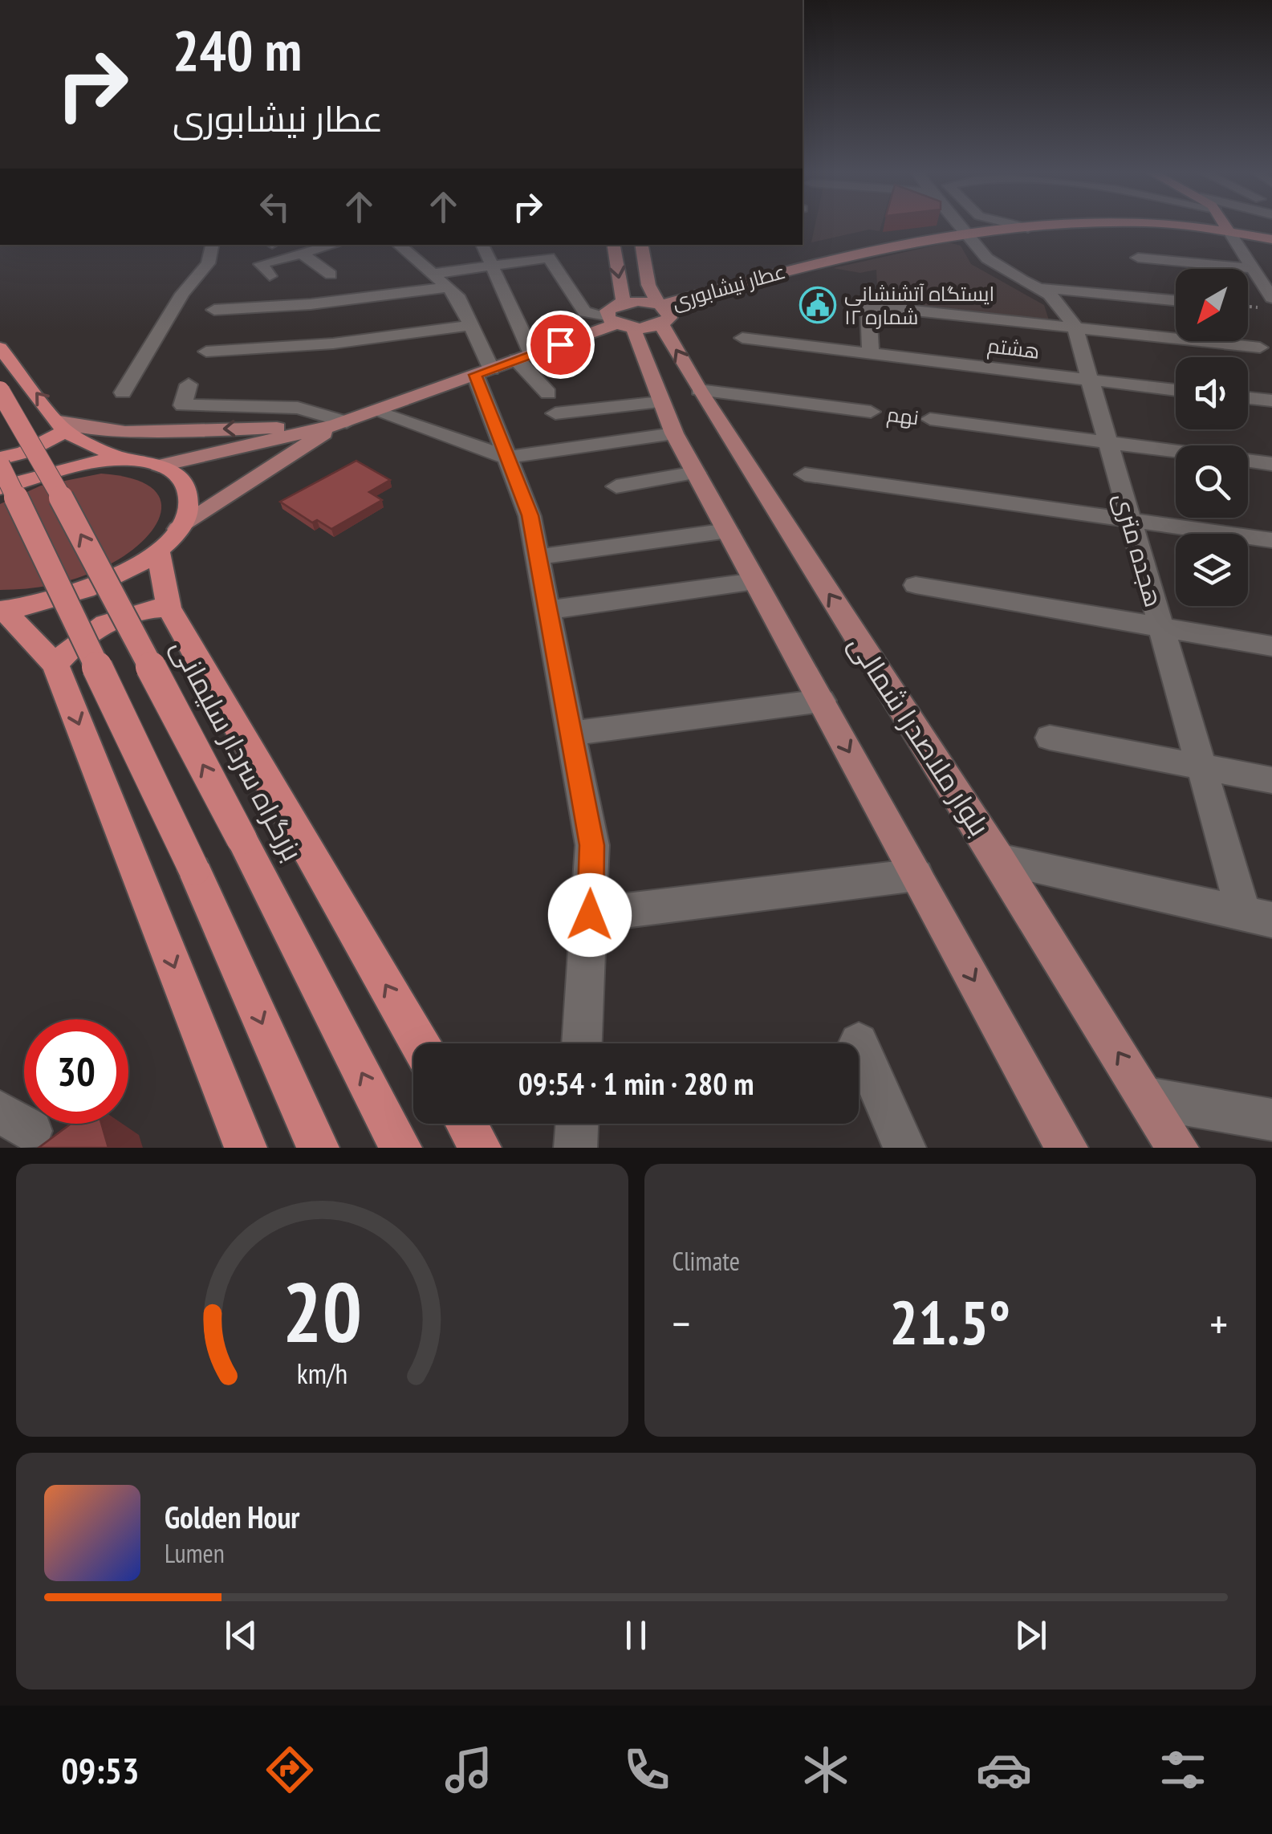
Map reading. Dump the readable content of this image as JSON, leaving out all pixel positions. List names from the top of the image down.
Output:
{
  "streets": {
    "highway": ["بزرگراه سردار سلیمانی"],
    "main road": ["عطار نیشابوری", "بلوار ملاصدرا شمالی"],
    "street": ["هشتم", "نهم", "هجده متری"]
  },
  "crossings": [
    ["عطار نیشابوری", "هجده متری"],
    ["عطار نیشابوری", "بلوار ملاصدرا شمالی"],
    ["هشتم", "هجده متری"],
    ["نهم", "هجده متری"],
    ["نهم", "بلوار ملاصدرا شمالی"]
  ],
  "places": {
    "public building": ["ایستگاه آتشنشانی شماره ۱۲"]
  },
  "north": "bottom left",
  "page": {
    "turn": ["240 m", "عطار نیشابوری"],
    "limit": "30",
    "trip": "09:54 · 1 min · 280 m",
    "tile": "Climate",
    "heat": ["−", "21.5°", "+"],
    "song": ["Golden Hour", "Lumen"],
    "tabs": "09:53",
    "gauge": ["20", "km/h"]
  }
}
